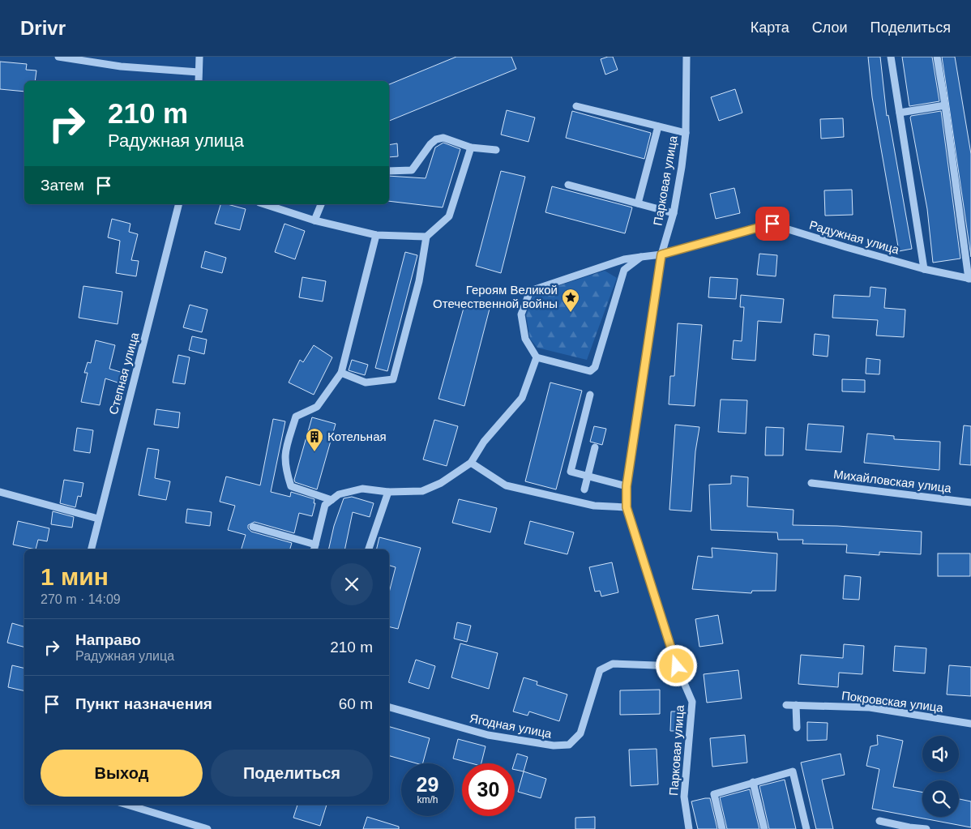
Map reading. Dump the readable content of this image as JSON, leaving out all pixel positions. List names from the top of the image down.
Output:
{
  "streets": {
    "street": [
      "Парковая улица",
      "Радужная улица",
      "Степная улица",
      "Михайловская улица",
      "Покровская улица",
      "Ягодная улица"
    ]
  },
  "crossings": [
    ["Парковая улица", "Радужная улица"],
    ["Парковая улица", "Ягодная улица"]
  ],
  "places": {
    "place": ["Героям Великой Отечественной войны"],
    "building": ["Котельная"]
  },
  "page": {
    "header": "Drivr",
    "nav": ["Карта", "Слои", "Поделиться"],
    "turn": ["210 m", "Радужная улица"],
    "then": "Затем",
    "heading": ["1 мин", "270 m · 14:09"],
    "list": [
      {
        "name": "Направо",
        "note": "Радужная улица",
        "value": "210 m"
      },
      {
        "name": "Пункт назначения",
        "value": "60 m"
      }
    ],
    "buttons": ["Выход", "Поделиться"],
    "speed": "29 km/h",
    "limit": "30"
  }
}
